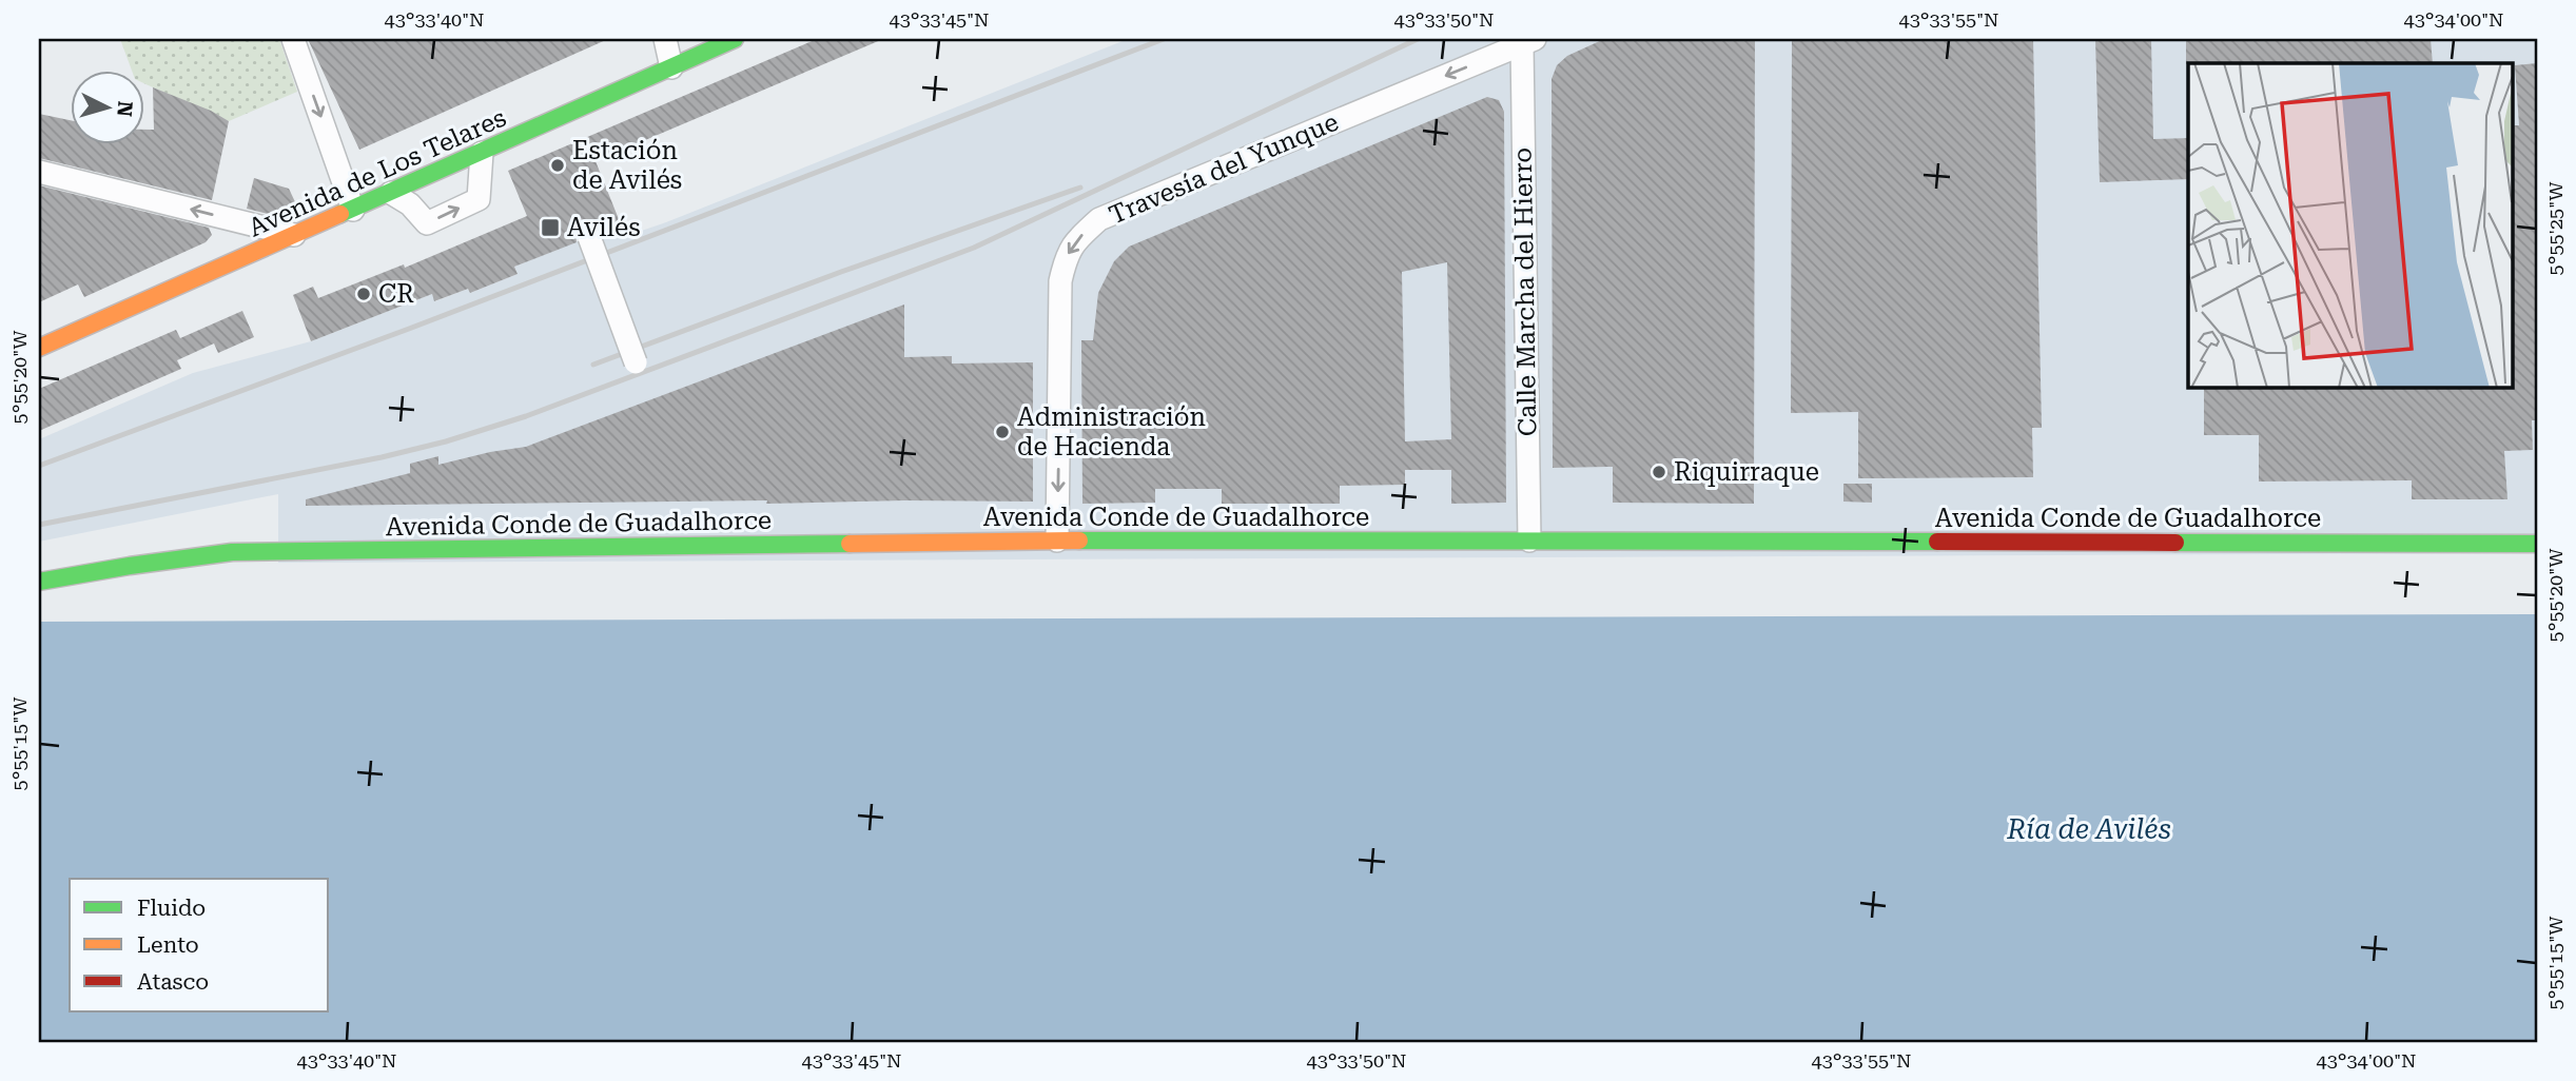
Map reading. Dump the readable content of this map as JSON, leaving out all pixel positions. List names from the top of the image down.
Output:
{
  "streets": {
    "main road": ["Avenida de Los Telares", "Avenida Conde de Guadalhorce"],
    "street": ["Travesía del Yunque", "Calle Marcha del Hierro"]
  },
  "crossings": [
    ["Travesía del Yunque", "Calle Marcha del Hierro"],
    ["Travesía del Yunque", "Avenida Conde de Guadalhorce"],
    ["Calle Marcha del Hierro", "Avenida Conde de Guadalhorce"]
  ],
  "one_way": ["Travesía del Yunque"],
  "water": ["Ría de Avilés"],
  "places": {
    "other": [
      "Estación de Avilés",
      "CR",
      "Administración de Hacienda",
      "Riquirraque"
    ],
    "transit": ["Avilés"]
  },
  "legend": ["Fluido", "Lento", "Atasco"],
  "north": "right",
  "coordinates": [
    "43°33'40\"N",
    "43°33'45\"N",
    "43°33'50\"N",
    "43°33'55\"N",
    "43°34'00\"N",
    "5°55'25\"W",
    "5°55'20\"W",
    "5°55'15\"W"
  ]
}
